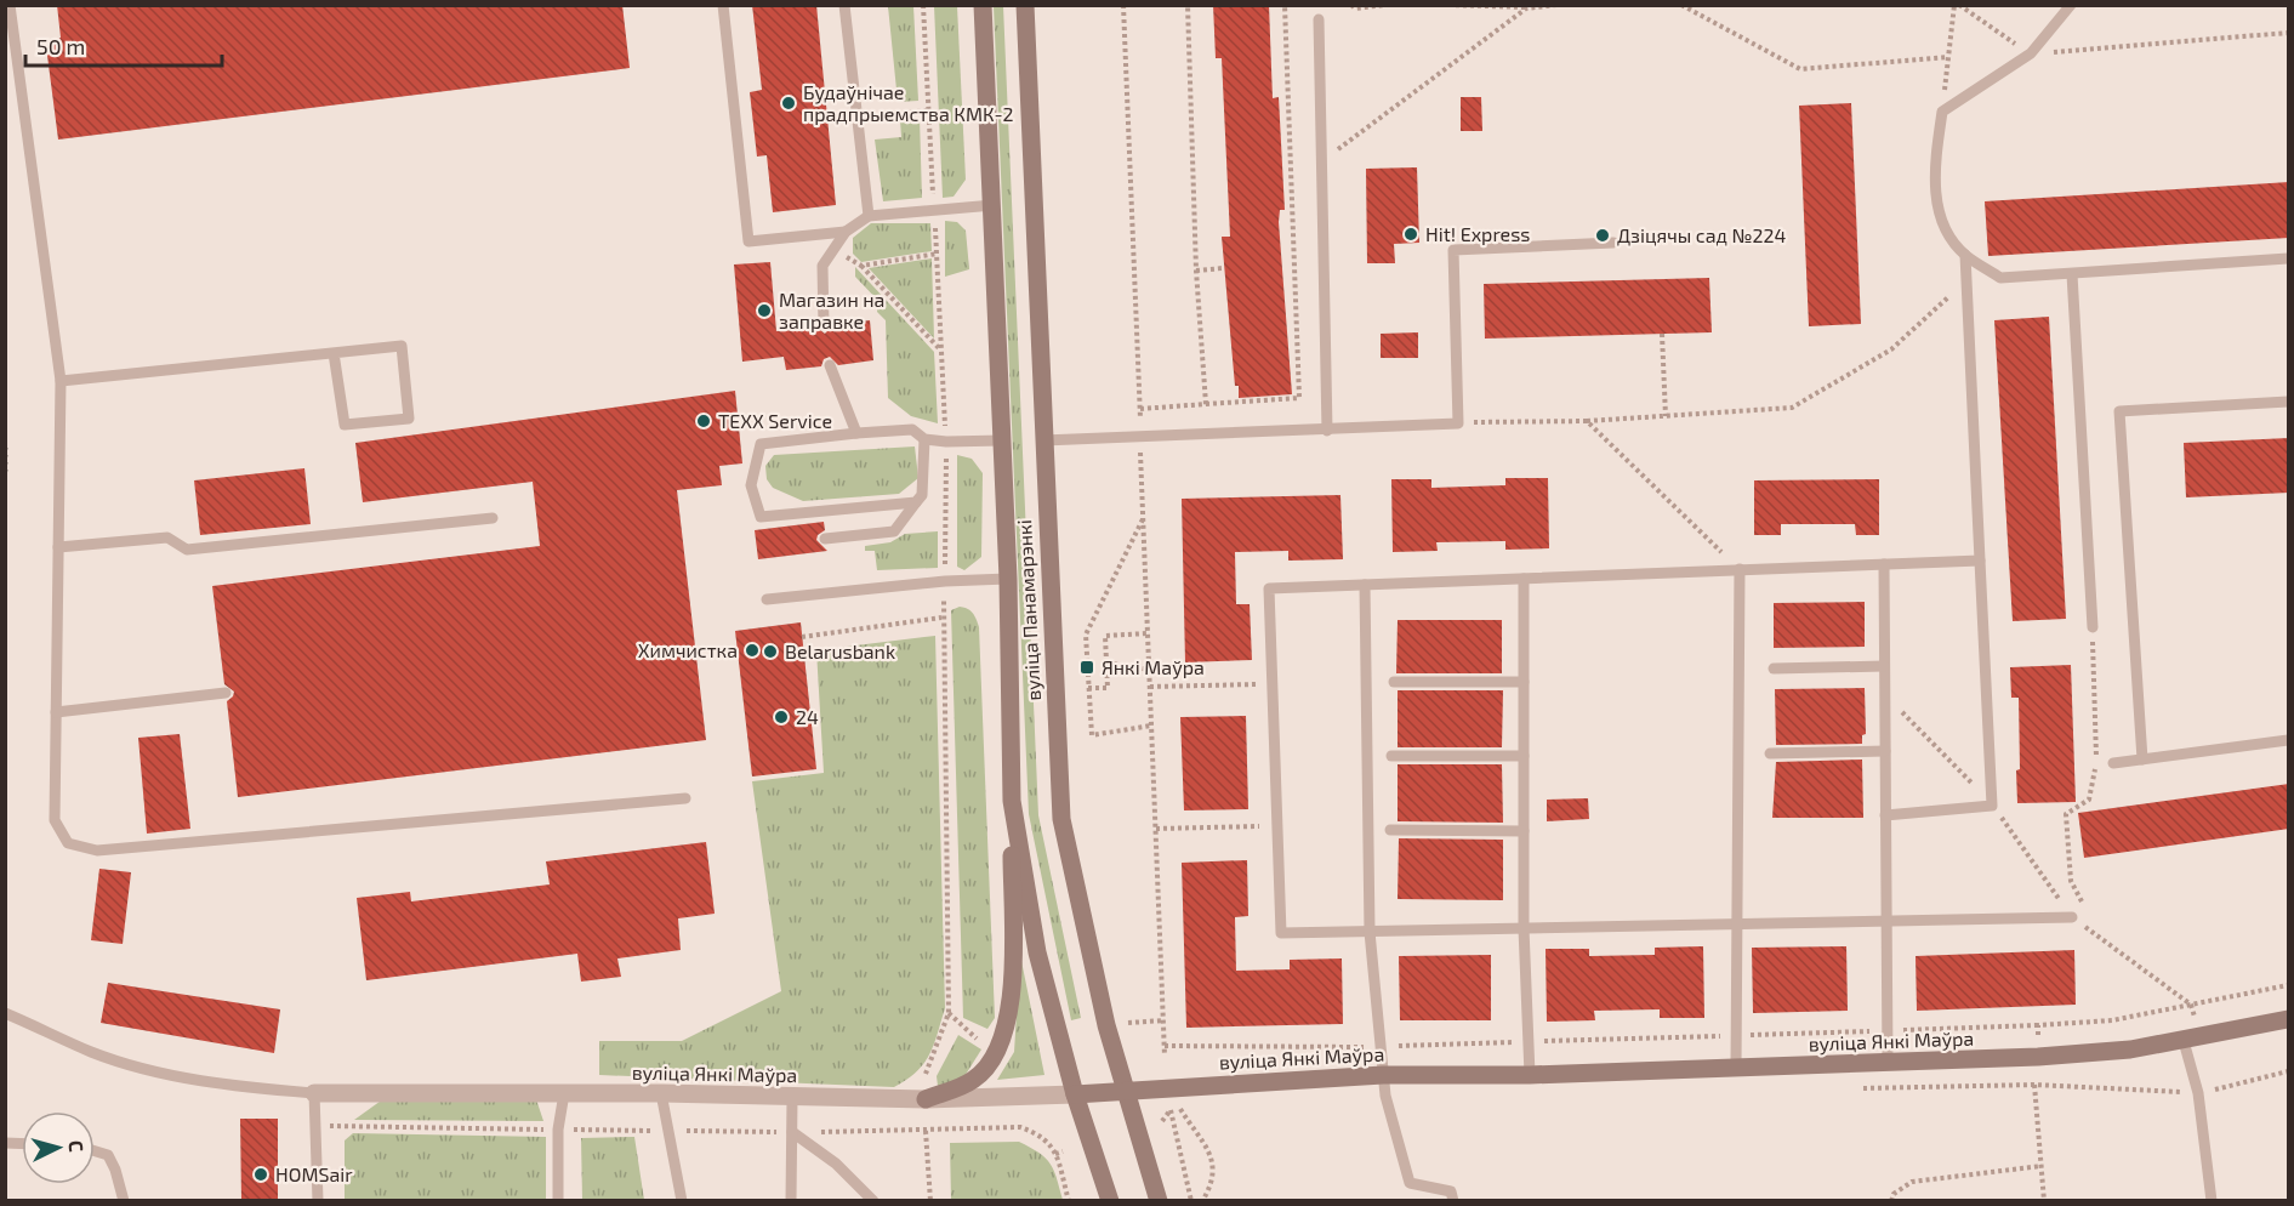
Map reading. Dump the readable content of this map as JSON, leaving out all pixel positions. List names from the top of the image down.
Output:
{
  "streets": {
    "main road": ["вуліца Панамарэнкі", "вуліца Янкі Маўра"]
  },
  "crossings": [
    ["вуліца Панамарэнкі", "вуліца Янкі Маўра"]
  ],
  "places": {
    "other": [
      "Будаўнічае прадпрыемства КМК-2",
      "Hit! Express",
      "Дзіцячы сад №224",
      "Магазин на заправке",
      "TEXX Service",
      "Химчистка",
      "Belarusbank",
      "24",
      "HOMSair"
    ],
    "transit": ["Янкі Маўра"]
  },
  "scale_bar": "50 m",
  "north": "right"
}
